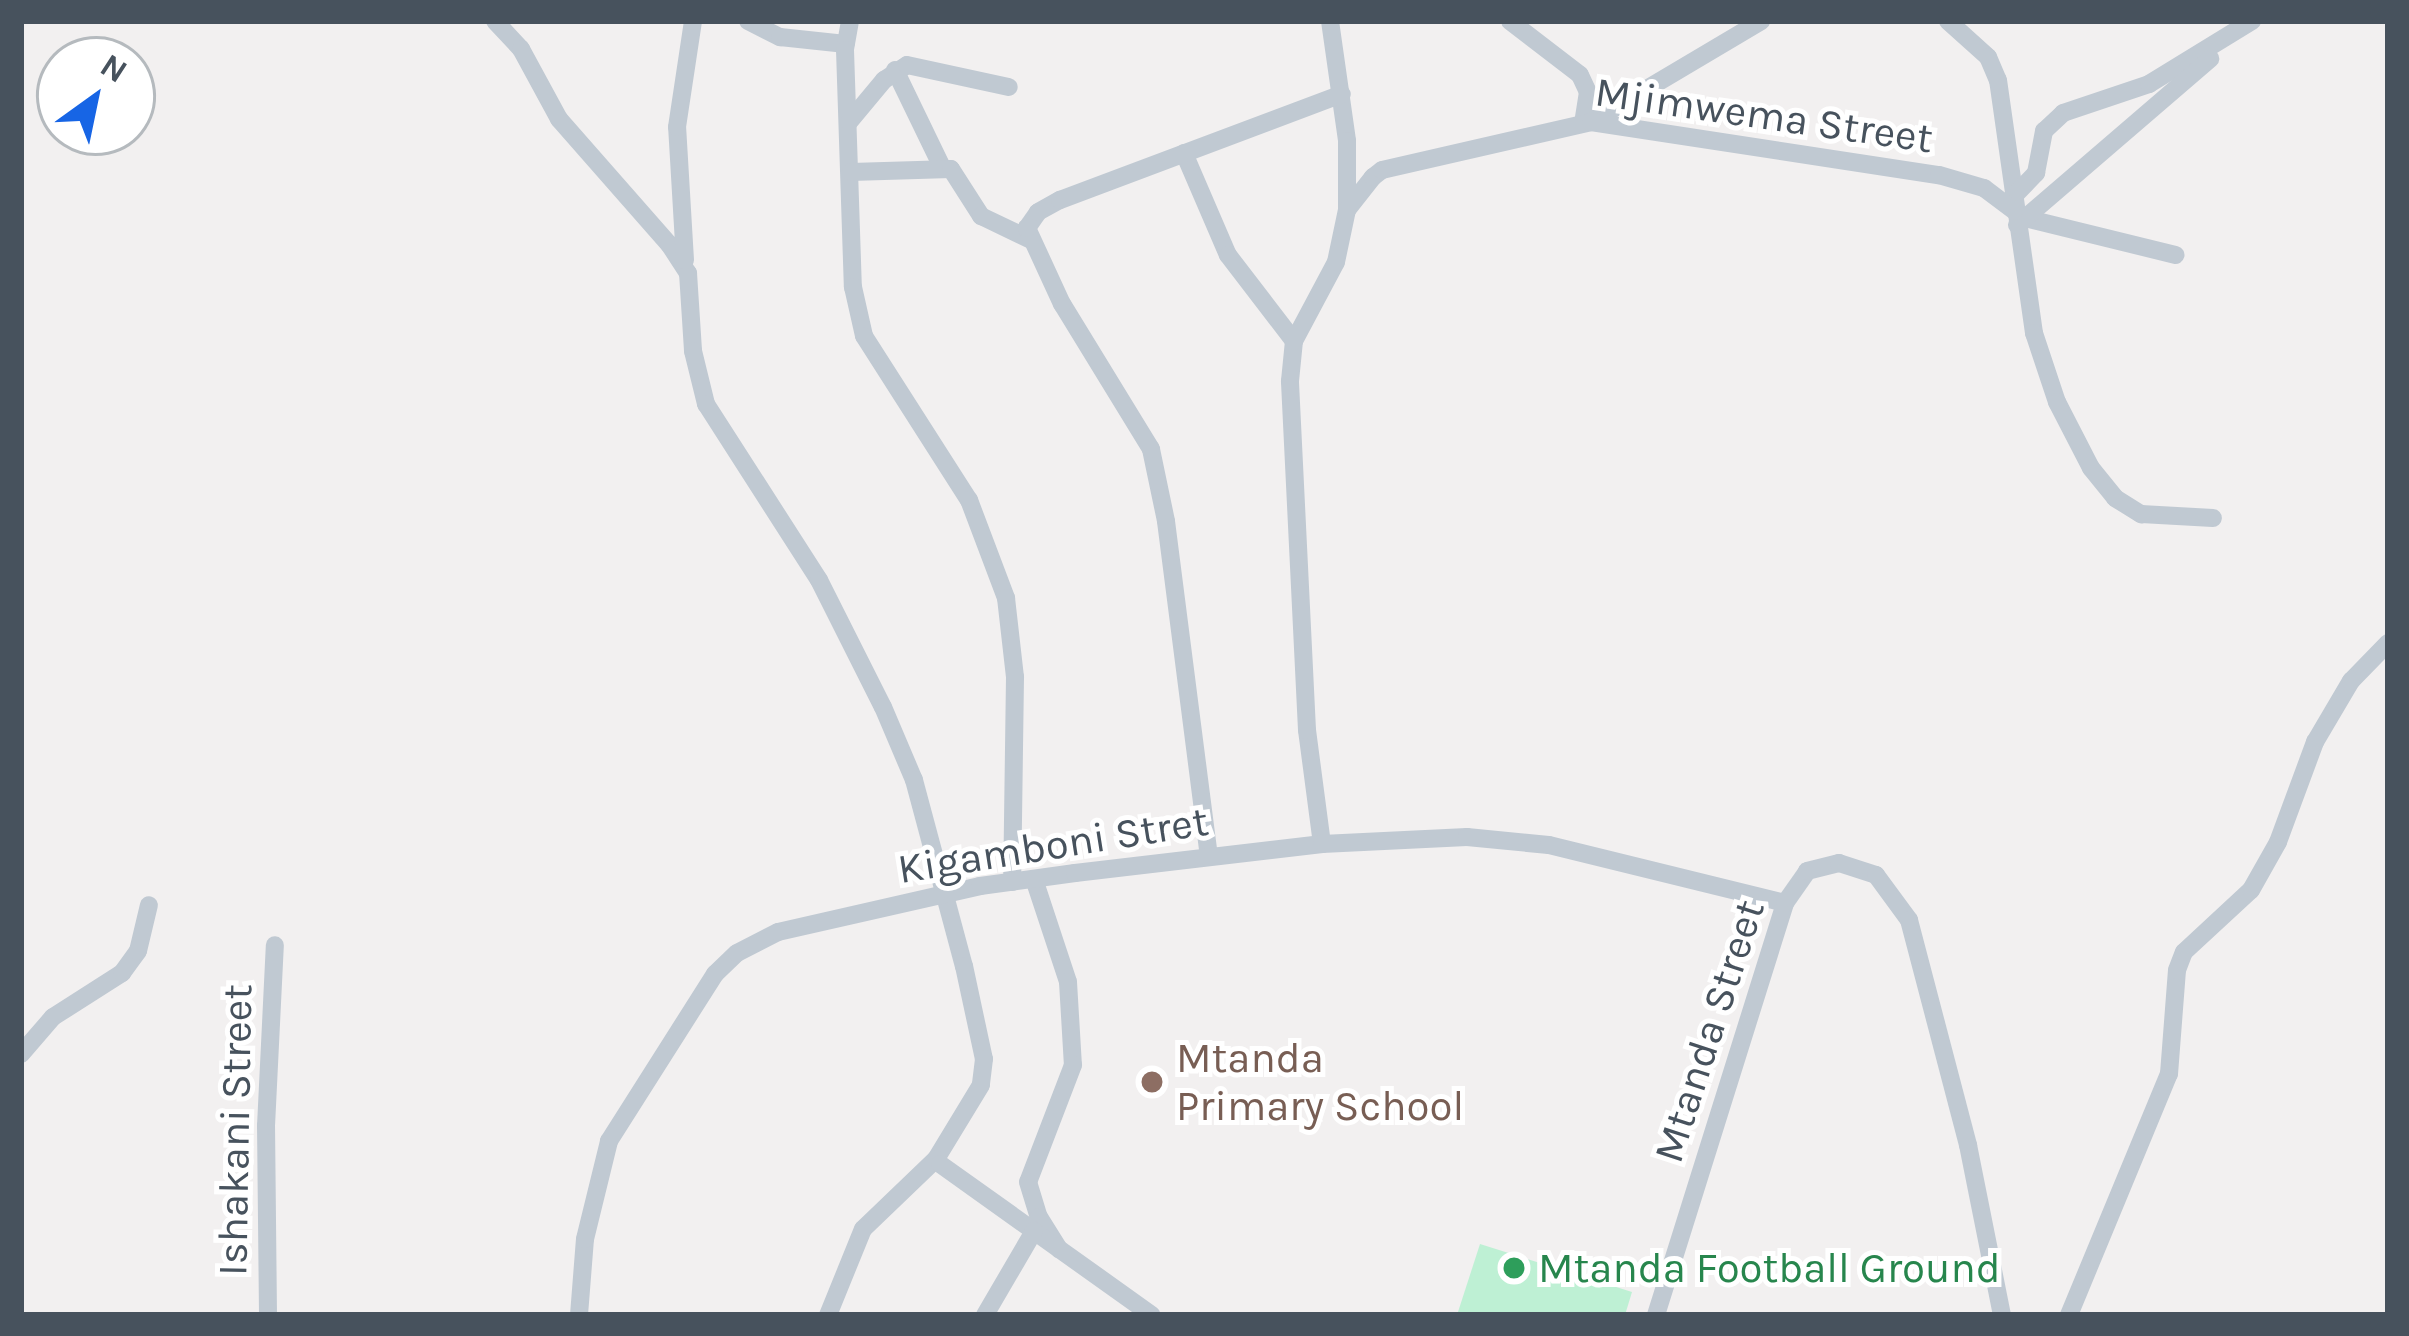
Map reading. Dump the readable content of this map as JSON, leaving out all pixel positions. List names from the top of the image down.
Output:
{
  "streets": {
    "street": [
      "Mjimwema Street",
      "Kigamboni Stret",
      "Mtanda Street",
      "Ishakani Street"
    ]
  },
  "crossings": [
    ["Kigamboni Stret", "Mtanda Street"]
  ],
  "places": ["Mtanda Primary School", "Mtanda Football Ground"],
  "north": "top right"
}
